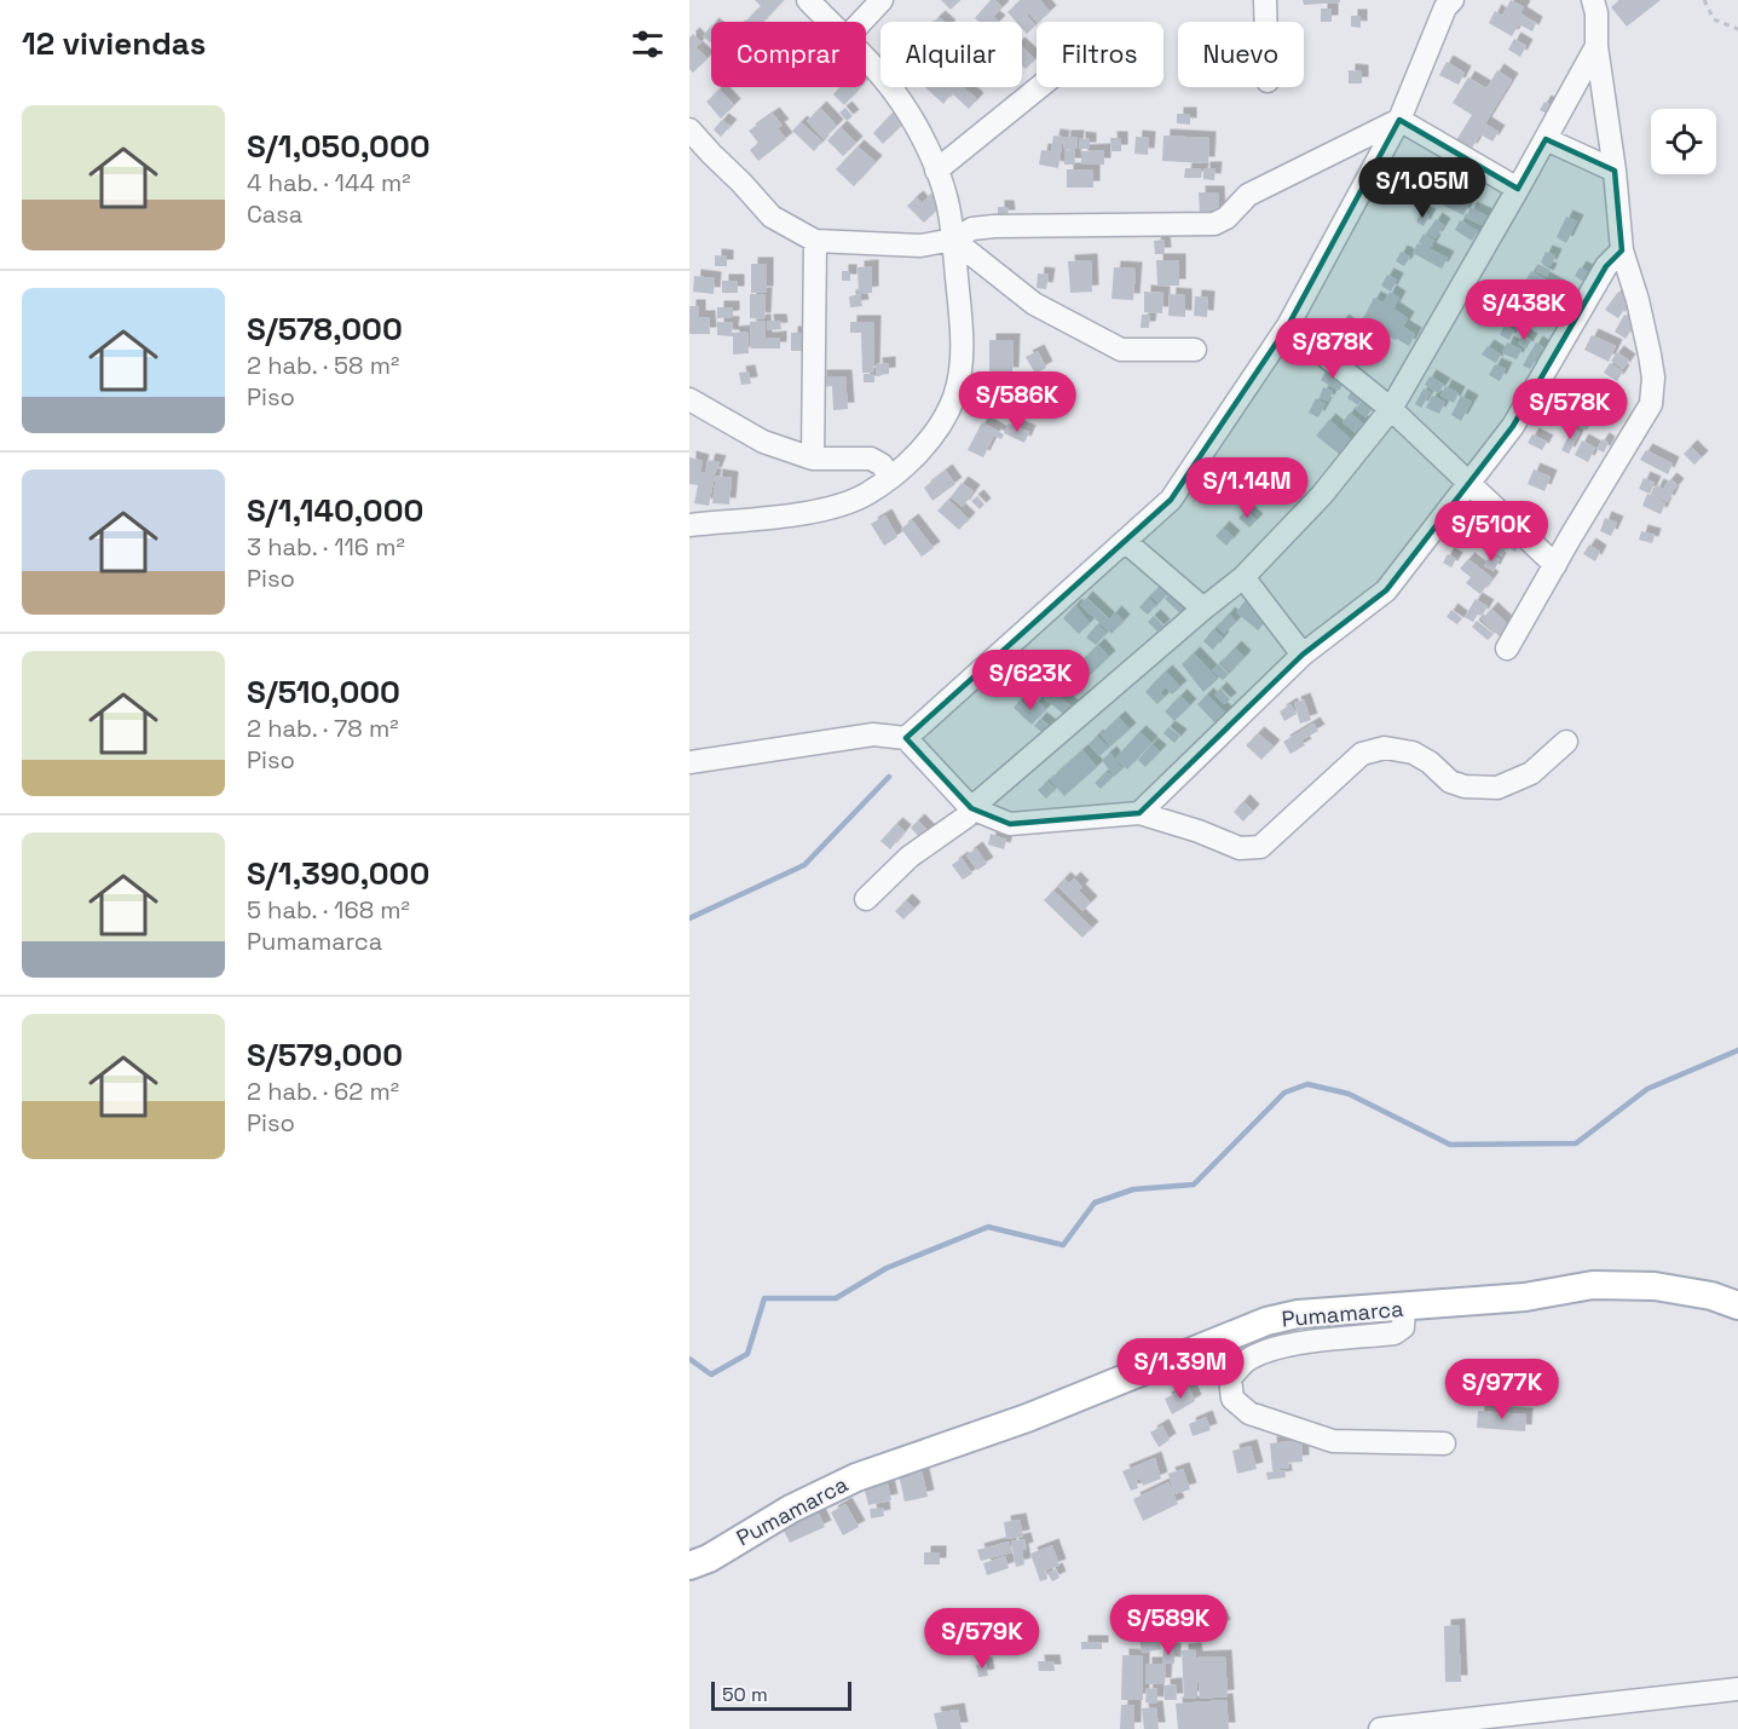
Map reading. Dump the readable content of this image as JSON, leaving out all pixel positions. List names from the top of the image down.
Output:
{
  "streets": {
    "main road": ["Pumamarca"]
  },
  "scale_bar": "50 m",
  "page": {
    "heading": "12 viviendas",
    "chip": [
      "Comprar",
      "Alquilar",
      "Filtros",
      "Nuevo"
    ],
    "list": [
      {
        "name": "S/1,050,000",
        "note": "4 hab. · 144 m² · Casa"
      },
      {
        "name": "S/578,000",
        "note": "2 hab. · 58 m² · Piso"
      },
      {
        "name": "S/1,140,000",
        "note": "3 hab. · 116 m² · Piso"
      },
      {
        "name": "S/510,000",
        "note": "2 hab. · 78 m² · Piso"
      },
      {
        "name": "S/1,390,000",
        "note": "5 hab. · 168 m² · Pumamarca"
      },
      {
        "name": "S/579,000",
        "note": "2 hab. · 62 m² · Piso"
      }
    ],
    "price": [
      "S/1.05M",
      "S/438K",
      "S/878K",
      "S/586K",
      "S/578K",
      "S/1.14M",
      "S/510K",
      "S/623K",
      "S/1.39M",
      "S/977K",
      "S/589K",
      "S/579K"
    ],
    "scale": "50 m"
  }
}
